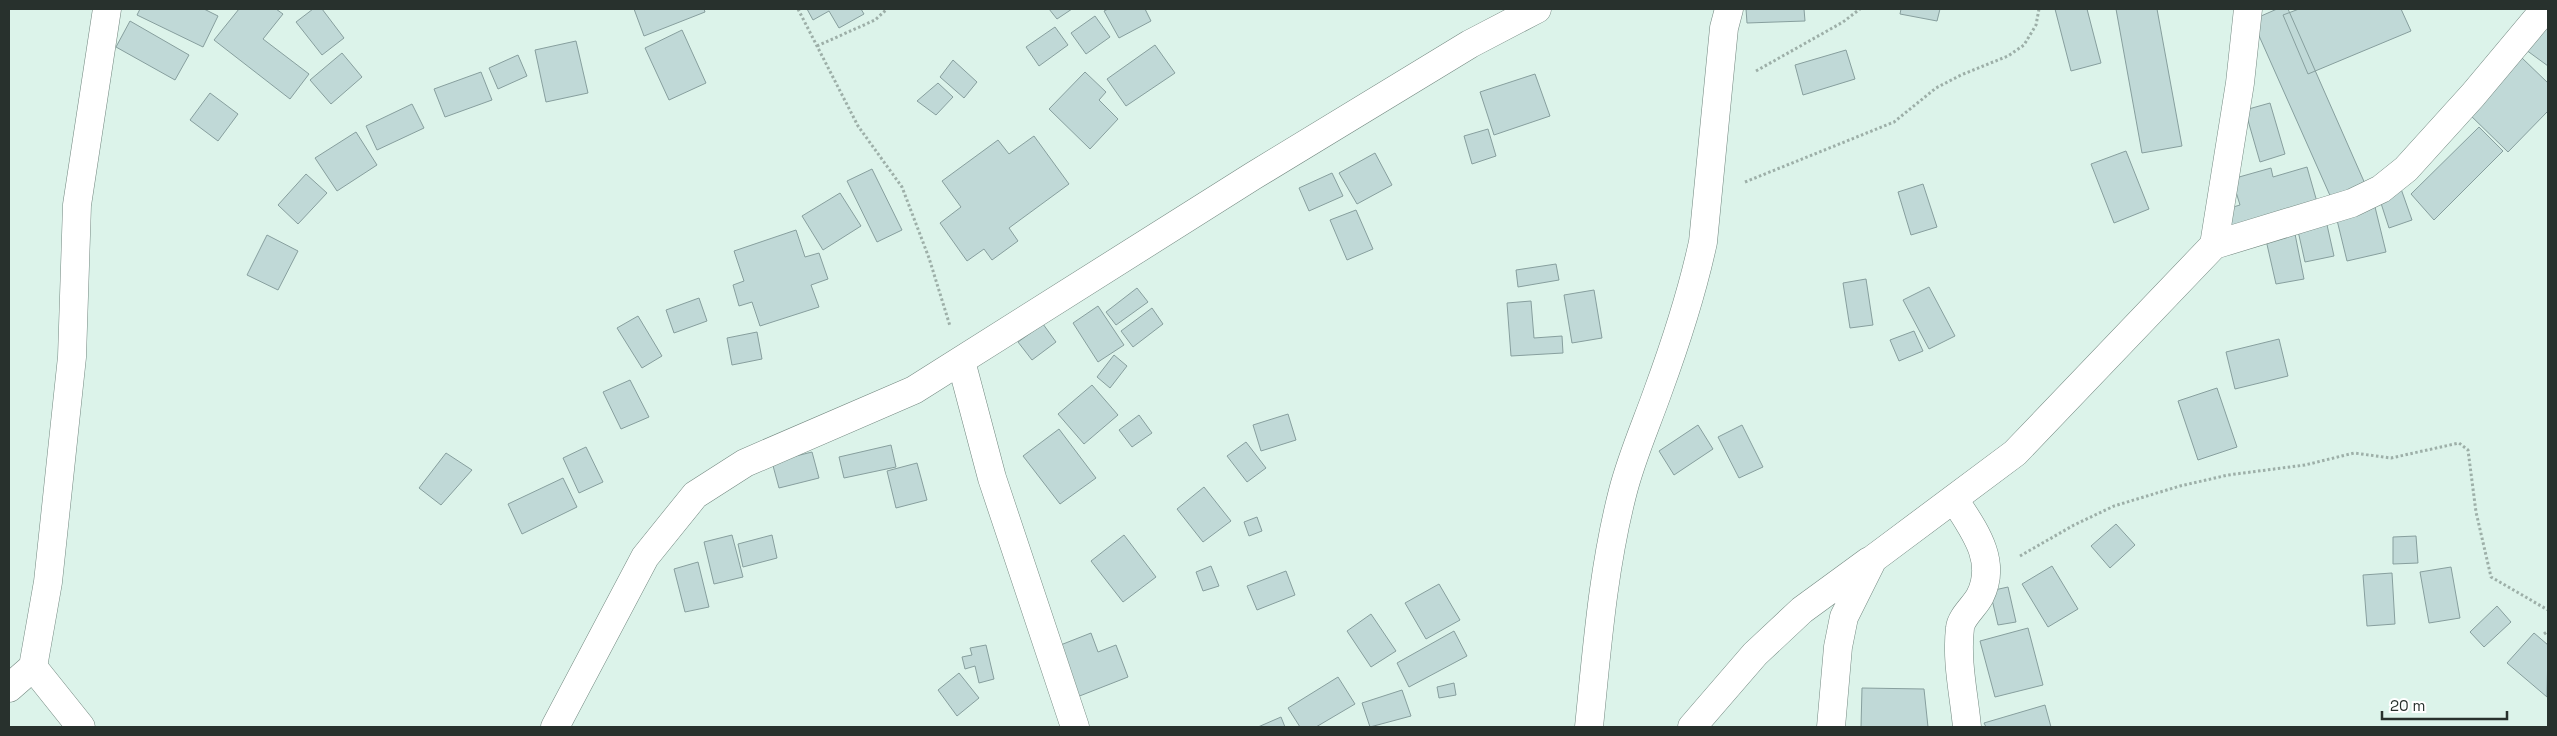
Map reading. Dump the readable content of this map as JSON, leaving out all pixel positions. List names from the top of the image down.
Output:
{
  "scale_bar": "20 m"
}
